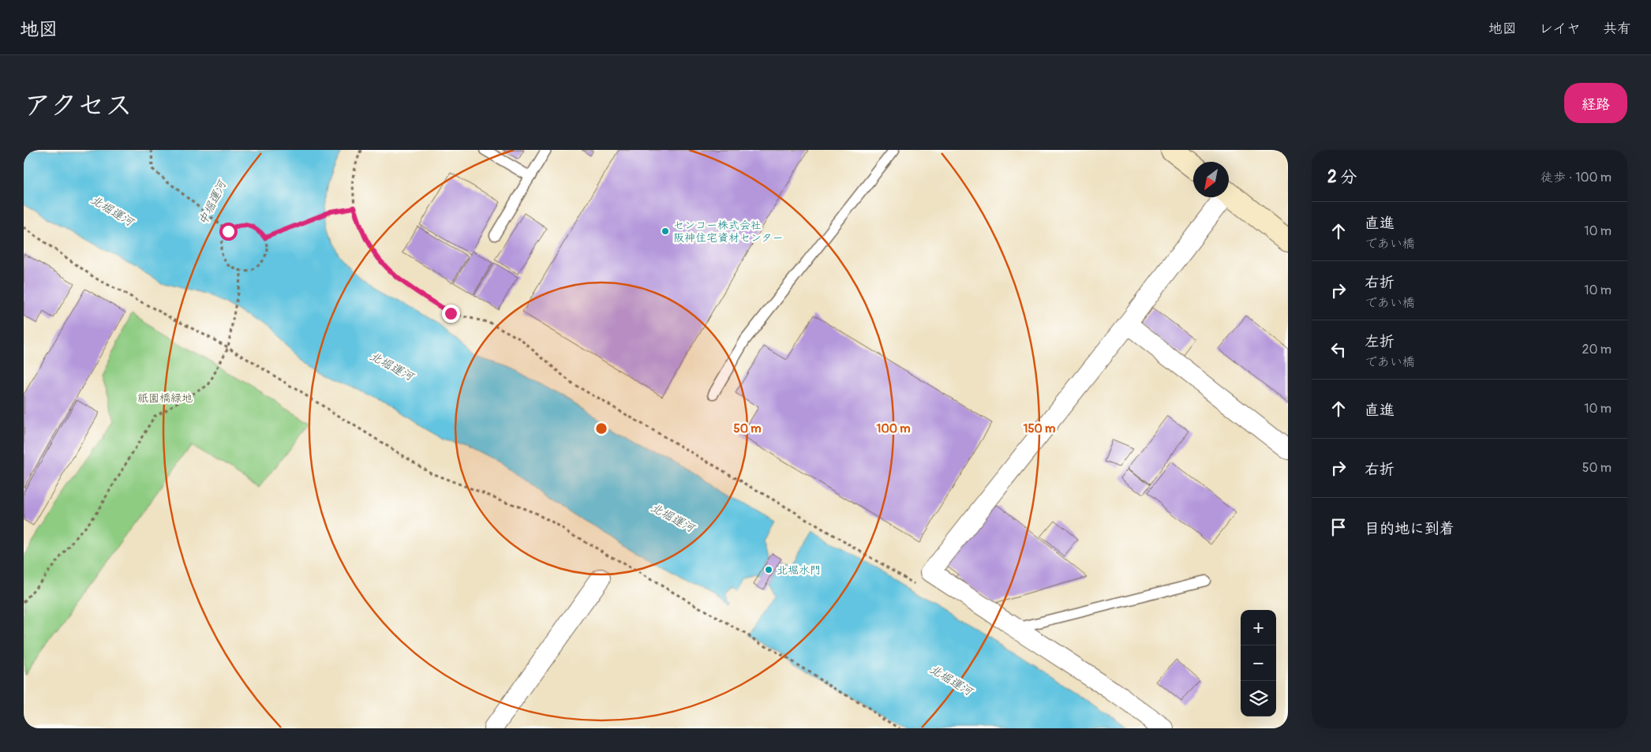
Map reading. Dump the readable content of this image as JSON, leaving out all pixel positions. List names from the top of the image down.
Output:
{
  "water": ["中堀運河", "北堀運河"],
  "parks": ["祇園橋緑地"],
  "places": ["センコー株式会社 阪神住宅資材センター", "北堀水門"],
  "north": "bottom left",
  "page": {
    "header": "地図",
    "nav": ["地図", "レイヤ", "共有"],
    "title": "アクセス",
    "buttons": "経路",
    "heading": ["2 分", "徒歩 · 100 m"],
    "list": [
      ["直進", "であい橋", "10 m"],
      ["右折", "であい橋", "10 m"],
      ["左折", "であい橋", "20 m"],
      ["直進", "10 m"],
      ["右折", "50 m"],
      "目的地に到着"
    ],
    "map_buttons": ["+", "−"]
  },
  "rings": ["50 m", "100 m", "150 m"]
}
